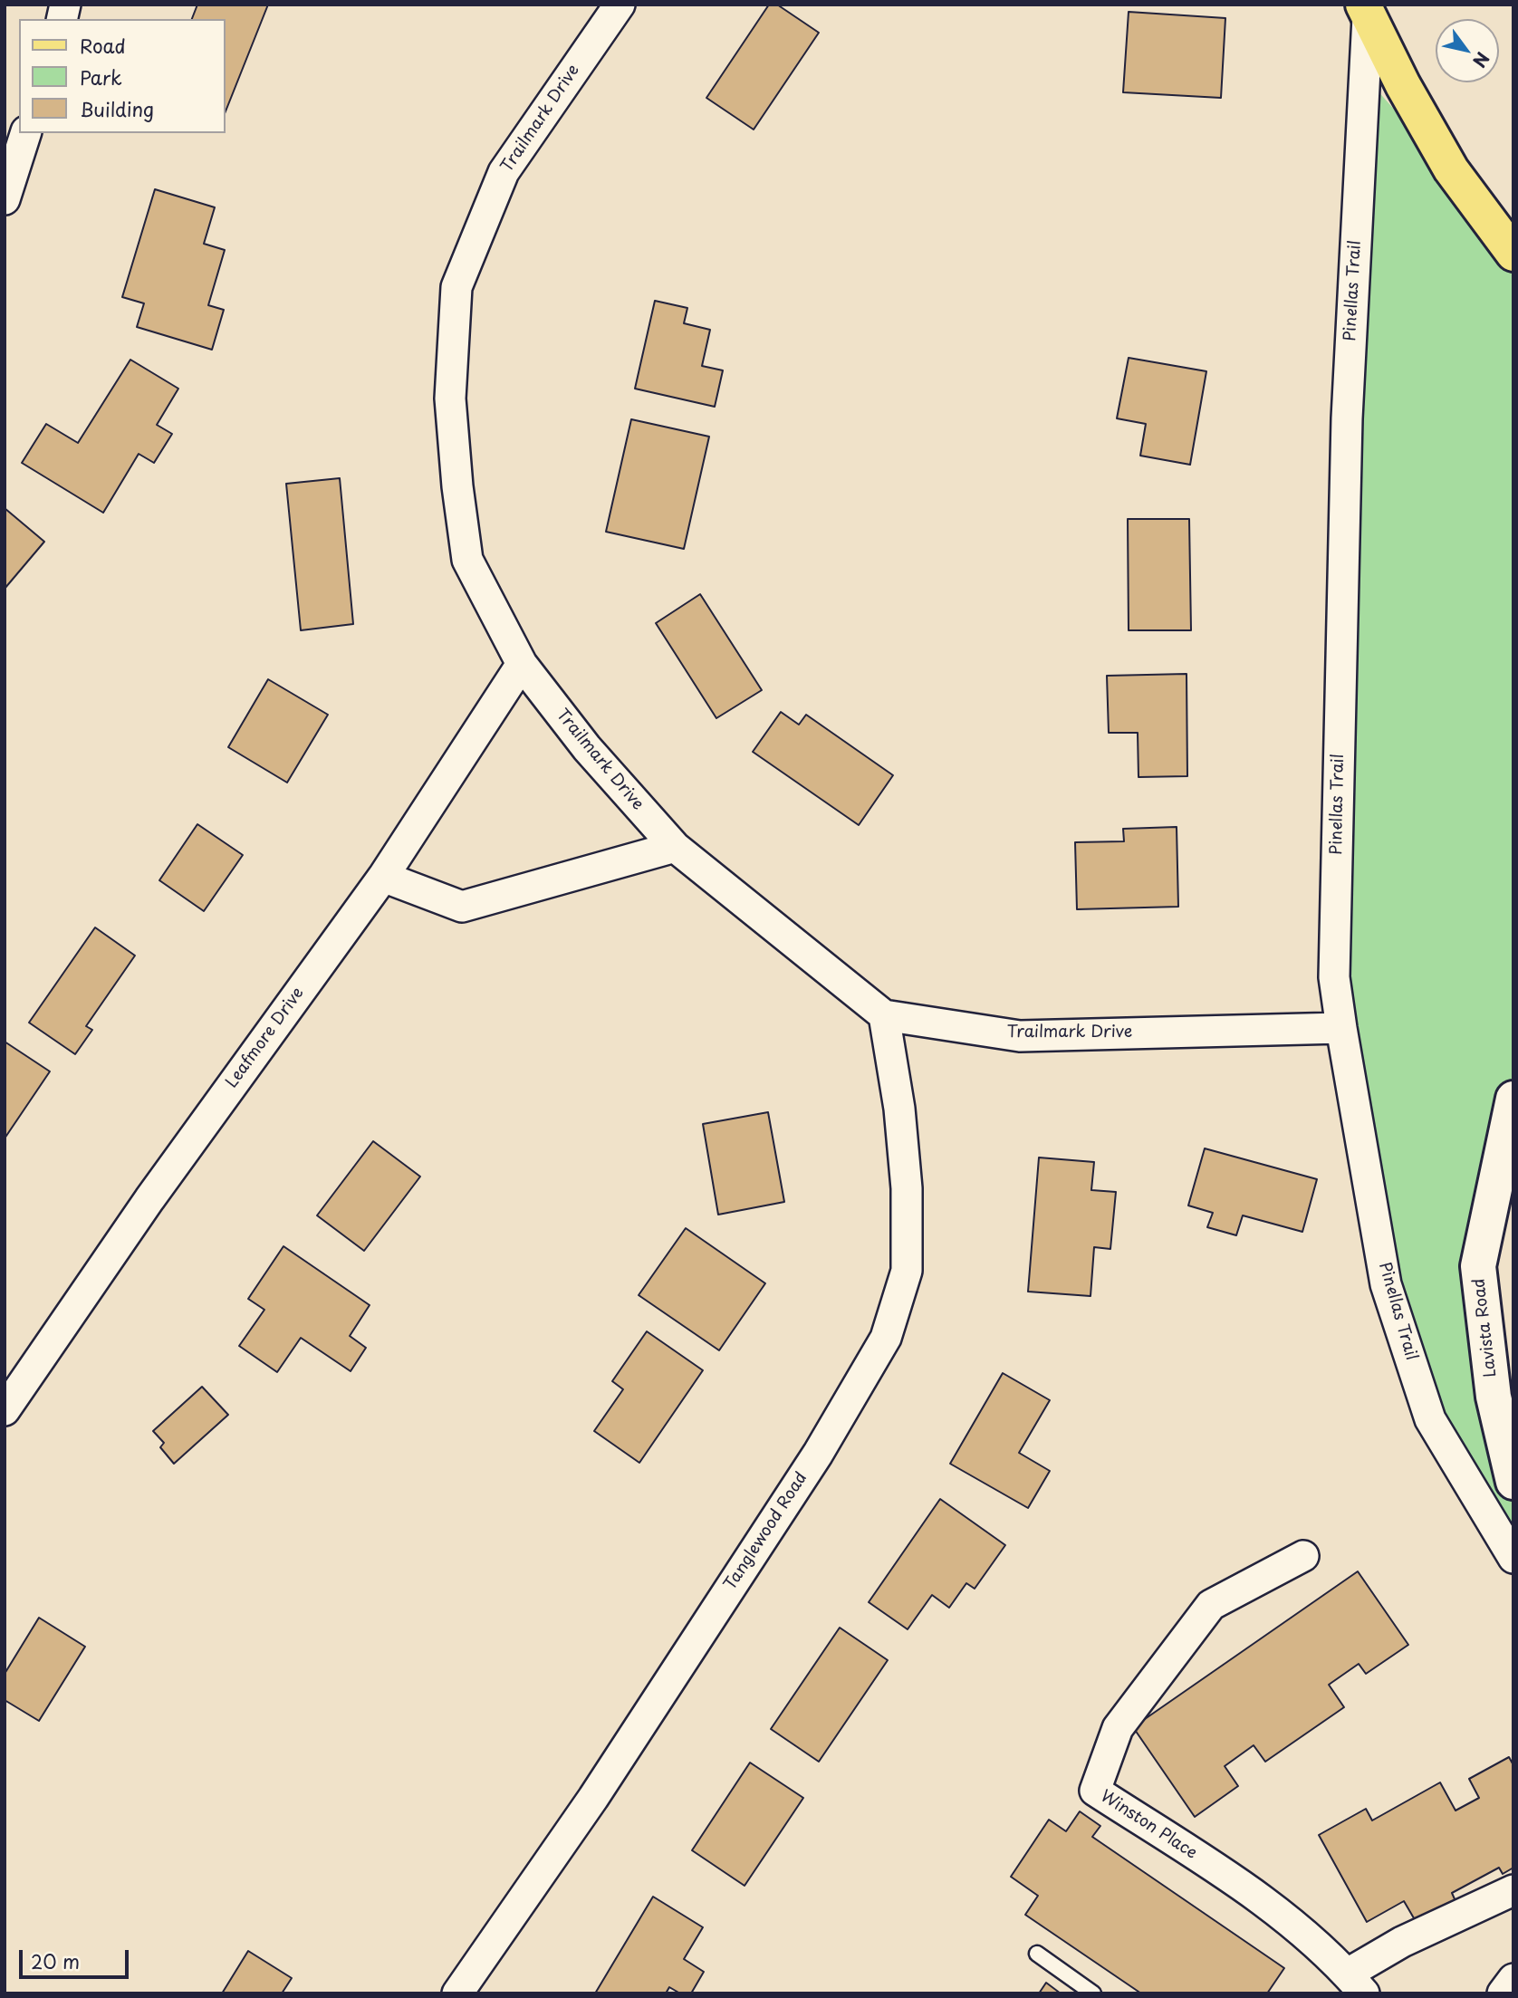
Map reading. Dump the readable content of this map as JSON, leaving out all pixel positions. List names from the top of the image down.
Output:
{
  "streets": {
    "main road": ["Lavista Road"],
    "street": [
      "Trailmark Drive",
      "Pinellas Trail",
      "Leafmore Drive",
      "Tanglewood Road",
      "Winston Place"
    ]
  },
  "crossings": [
    ["Trailmark Drive", "Pinellas Trail"],
    ["Trailmark Drive", "Leafmore Drive"],
    ["Trailmark Drive", "Tanglewood Road"]
  ],
  "legend": ["Road", "Park", "Building"],
  "scale_bar": "20 m",
  "north": "bottom right"
}
